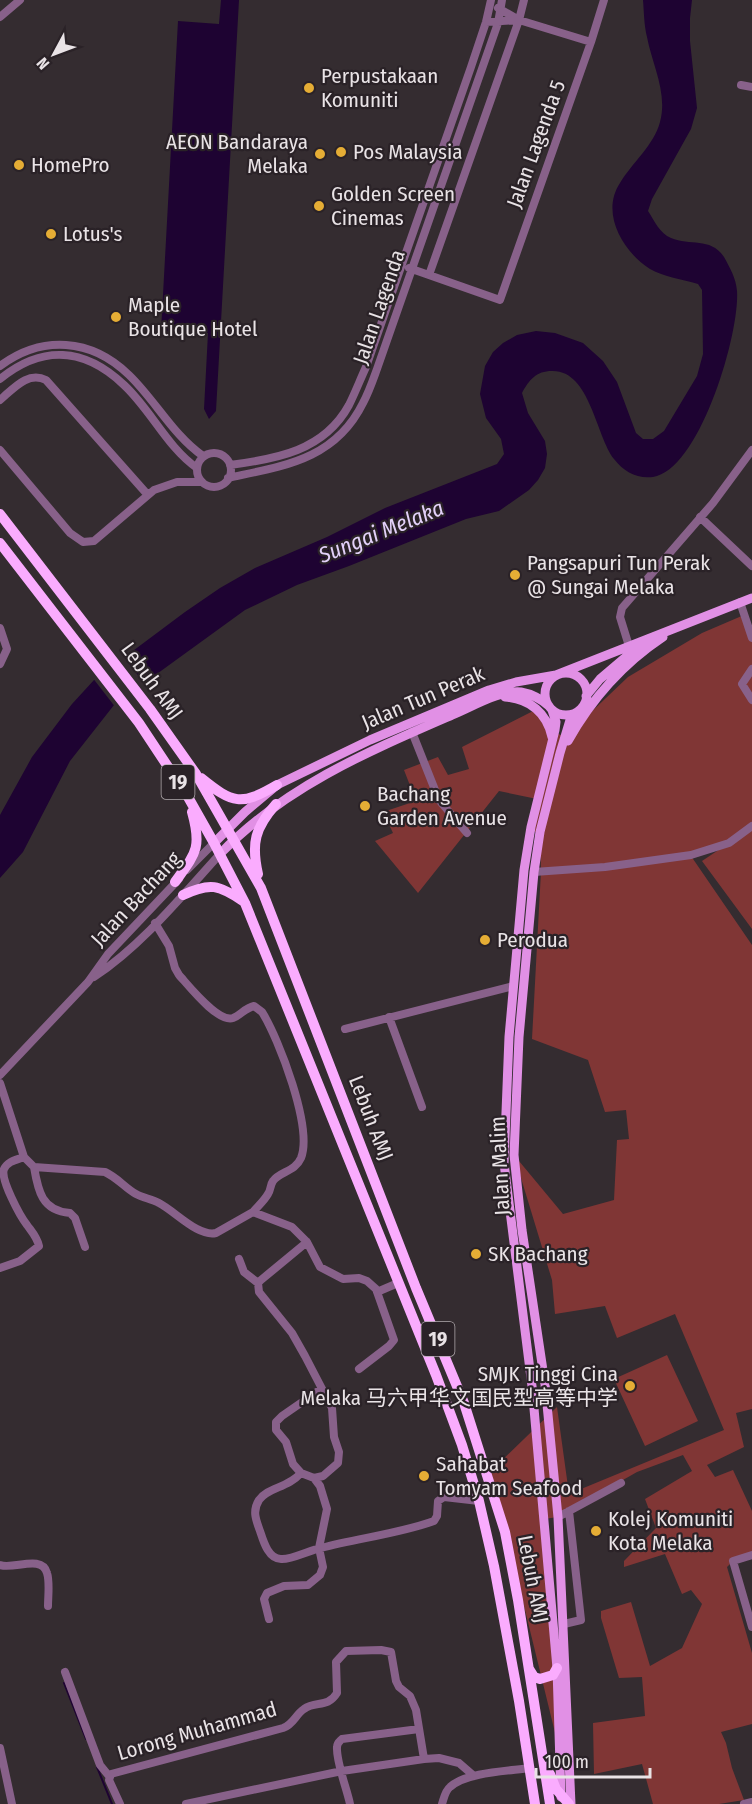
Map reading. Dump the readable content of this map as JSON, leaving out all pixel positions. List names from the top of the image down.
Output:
{
  "streets": {
    "highway": ["Lebuh AMJ", "19"],
    "main road": ["Jalan Tun Perak", "Jalan Malim"],
    "street": [
      "Jalan Lagenda 5",
      "Jalan Lagenda",
      "Jalan Bachang",
      "Lorong Muhammad"
    ]
  },
  "crossings": [
    ["Lebuh AMJ", "Jalan Tun Perak"],
    ["Lebuh AMJ", "Jalan Bachang"],
    ["Jalan Tun Perak", "Jalan Bachang"],
    ["Jalan Tun Perak", "Jalan Malim"]
  ],
  "water": ["Sungai Melaka"],
  "places": [
    "Perpustakaan Komuniti",
    "Pos Malaysia",
    "AEON Bandaraya Melaka",
    "HomePro",
    "Golden Screen Cinemas",
    "Lotus's",
    "Maple Boutique Hotel",
    "Pangsapuri Tun Perak @ Sungai Melaka",
    "Bachang Garden Avenue",
    "Perodua",
    "SK Bachang",
    "SMJK Tinggi Cina Melaka 马六甲华文国民型高等中学",
    "Sahabat Tomyam Seafood",
    "Kolej Komuniti Kota Melaka"
  ],
  "scale_bar": "100 m",
  "north": "bottom left"
}
